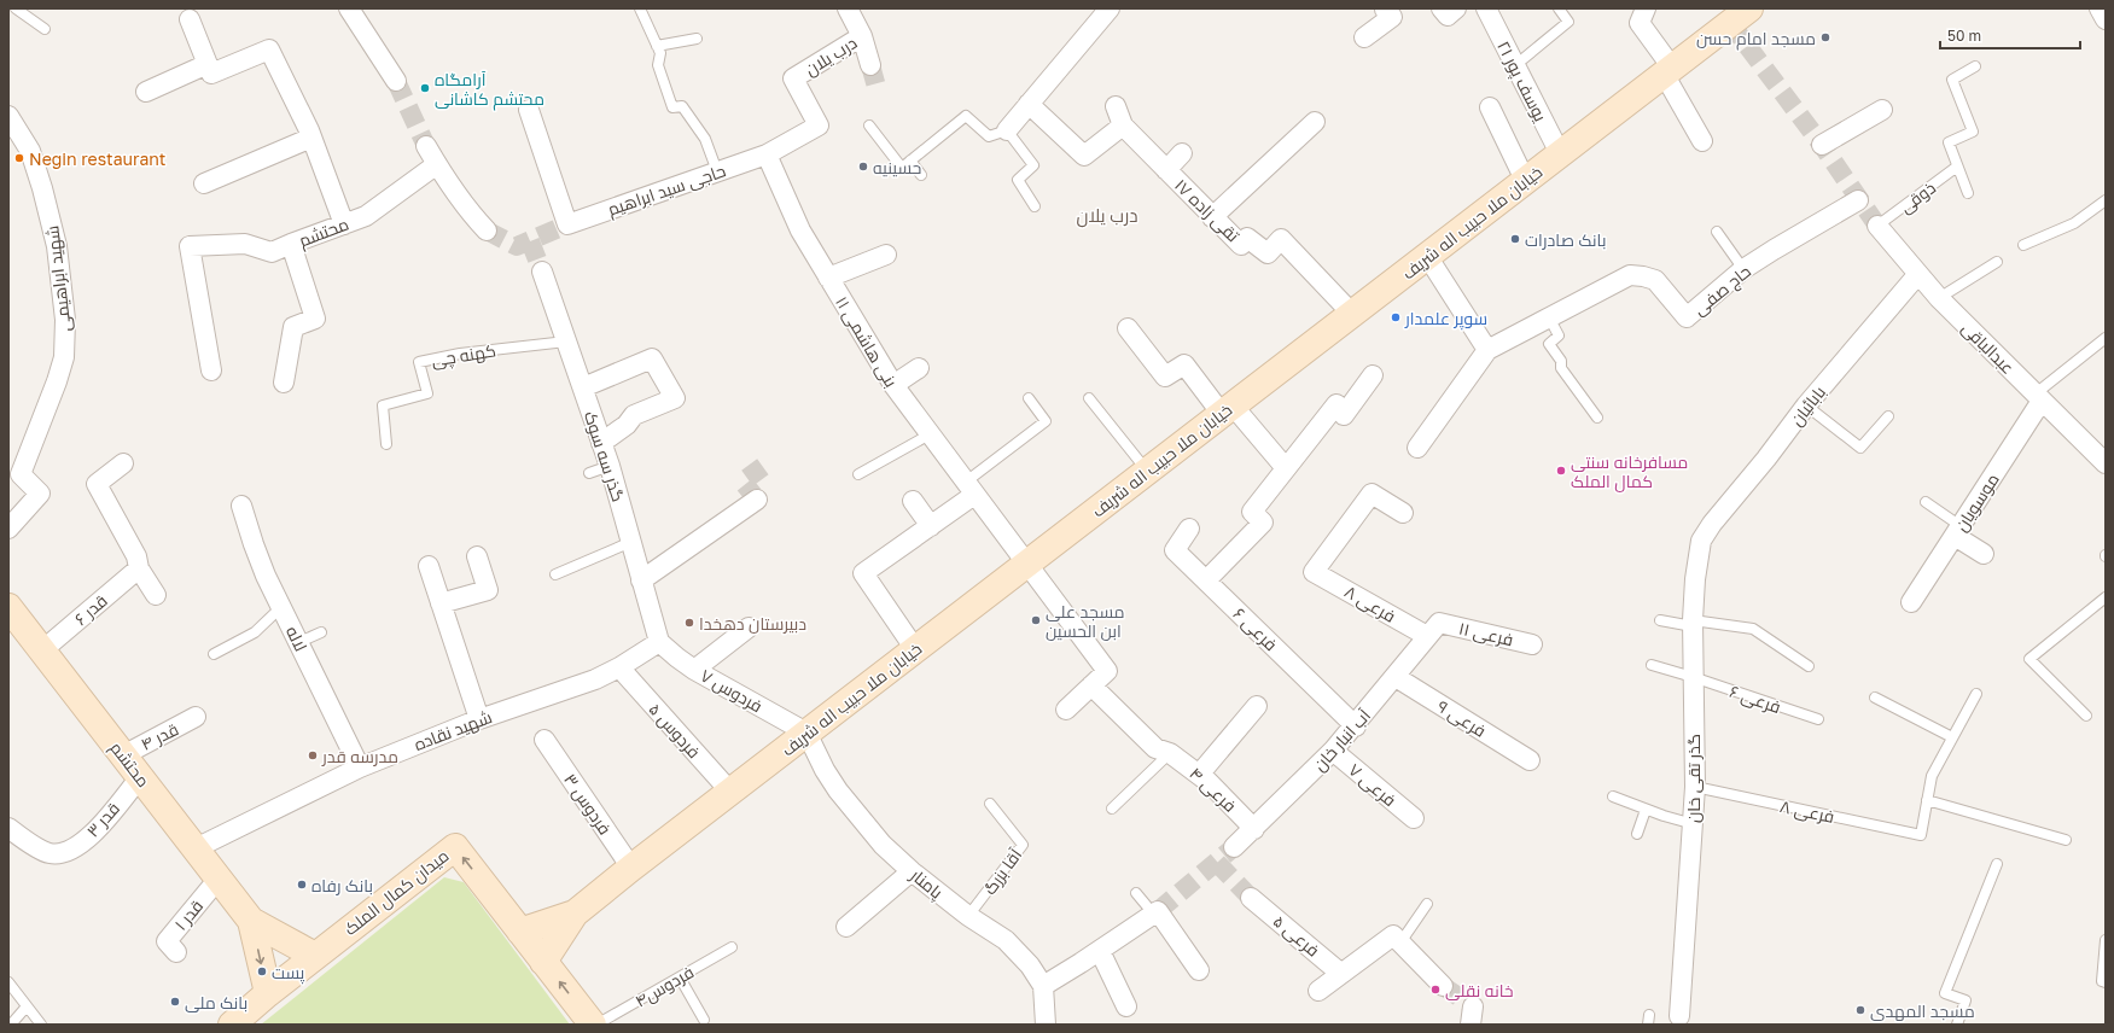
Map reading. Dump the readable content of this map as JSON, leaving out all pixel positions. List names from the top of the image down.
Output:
{
  "streets": {
    "main road": ["خیابان ملا حبیب اله شریف", "محتشم", "میدان کمال الملک"],
    "street": [
      "درب یلان",
      "یوسف پور ۲۱",
      "حاجی سید ابراهیم",
      "تقی زاده ۱۷",
      "شهید ابراهیمی",
      "حاج صفی",
      "بنی هاشمی ۱۱",
      "عبدالباقی",
      "بابائیان",
      "گذر سه سوک",
      "موسویان",
      "فرعی ۸",
      "قدر ۶",
      "فرعی ۶",
      "فرعی ۱۱",
      "لاله",
      "فردوس ۷",
      "فرعی ۹",
      "شهید نقاده",
      "فردوس ۵",
      "قدر ۴",
      "آب انبار خان",
      "گذر تقی خان",
      "فرعی ۷",
      "فرعی ۴",
      "فردوس ۳",
      "قدر ۳",
      "پامنار",
      "قدر ۱",
      "فرعی ۵"
    ],
    "lane": [
      "ذوقی",
      "کهنه چی",
      "آقا بزرگ",
      "فردوس۴"
    ]
  },
  "crossings": [
    ["درب یلان", "حاجی سید ابراهیم"],
    ["درب یلان", "بنی هاشمی ۱۱"],
    ["یوسف پور ۲۱", "خیابان ملا حبیب اله شریف"],
    ["حاجی سید ابراهیم", "بنی هاشمی ۱۱"],
    ["ذوقی", "عبدالباقی"],
    ["تقی زاده ۱۷", "خیابان ملا حبیب اله شریف"],
    ["خیابان ملا حبیب اله شریف", "بنی هاشمی ۱۱"],
    ["خیابان ملا حبیب اله شریف", "فردوس ۷"],
    ["خیابان ملا حبیب اله شریف", "فردوس ۵"],
    ["خیابان ملا حبیب اله شریف", "فردوس ۳"],
    ["خیابان ملا حبیب اله شریف", "پامنار"],
    ["خیابان ملا حبیب اله شریف", "میدان کمال الملک"],
    ["محتشم", "قدر ۶"],
    ["محتشم", "شهید نقاده"],
    ["محتشم", "قدر ۴"],
    ["محتشم", "قدر ۳"],
    ["محتشم", "میدان کمال الملک"],
    ["محتشم", "قدر ۱"],
    ["بنی هاشمی ۱۱", "فرعی ۴"],
    ["عبدالباقی", "بابائیان"],
    ["عبدالباقی", "موسویان"],
    ["کهنه چی", "گذر سه سوک"],
    ["بابائیان", "گذر تقی خان"],
    ["گذر سه سوک", "فردوس ۷"],
    ["گذر سه سوک", "شهید نقاده"],
    ["فرعی ۸", "فرعی ۱۱"],
    ["فرعی ۸", "آب انبار خان"],
    ["فرعی ۸", "گذر تقی خان"],
    ["فرعی ۶", "آب انبار خان"],
    ["فرعی ۶", "گذر تقی خان"],
    ["فرعی ۱۱", "آب انبار خان"],
    ["لاله", "شهید نقاده"],
    ["فردوس ۷", "شهید نقاده"],
    ["فردوس ۷", "پامنار"],
    ["فرعی ۹", "آب انبار خان"],
    ["شهید نقاده", "فردوس ۵"],
    ["آب انبار خان", "فرعی ۷"],
    ["آب انبار خان", "فرعی ۴"],
    ["آقا بزرگ", "پامنار"]
  ],
  "districts": ["درب یلان"],
  "places": [
    "مسجد امام حسن",
    "آرامگاه محتشم کاشانی",
    "Negin restaurant",
    "حسینیه",
    "بانک صادرات",
    "سوپر علمدار",
    "مسافرخانه سنتی کمال الملک",
    "مسجد علی ابن الحسین",
    "دبیرستان دهخدا",
    "مدرسه قدر",
    "بانک رفاه",
    "پست",
    "خانه نقلی",
    "بانک ملی",
    "مسجد المهدی"
  ],
  "scale_bar": "50 m"
}
